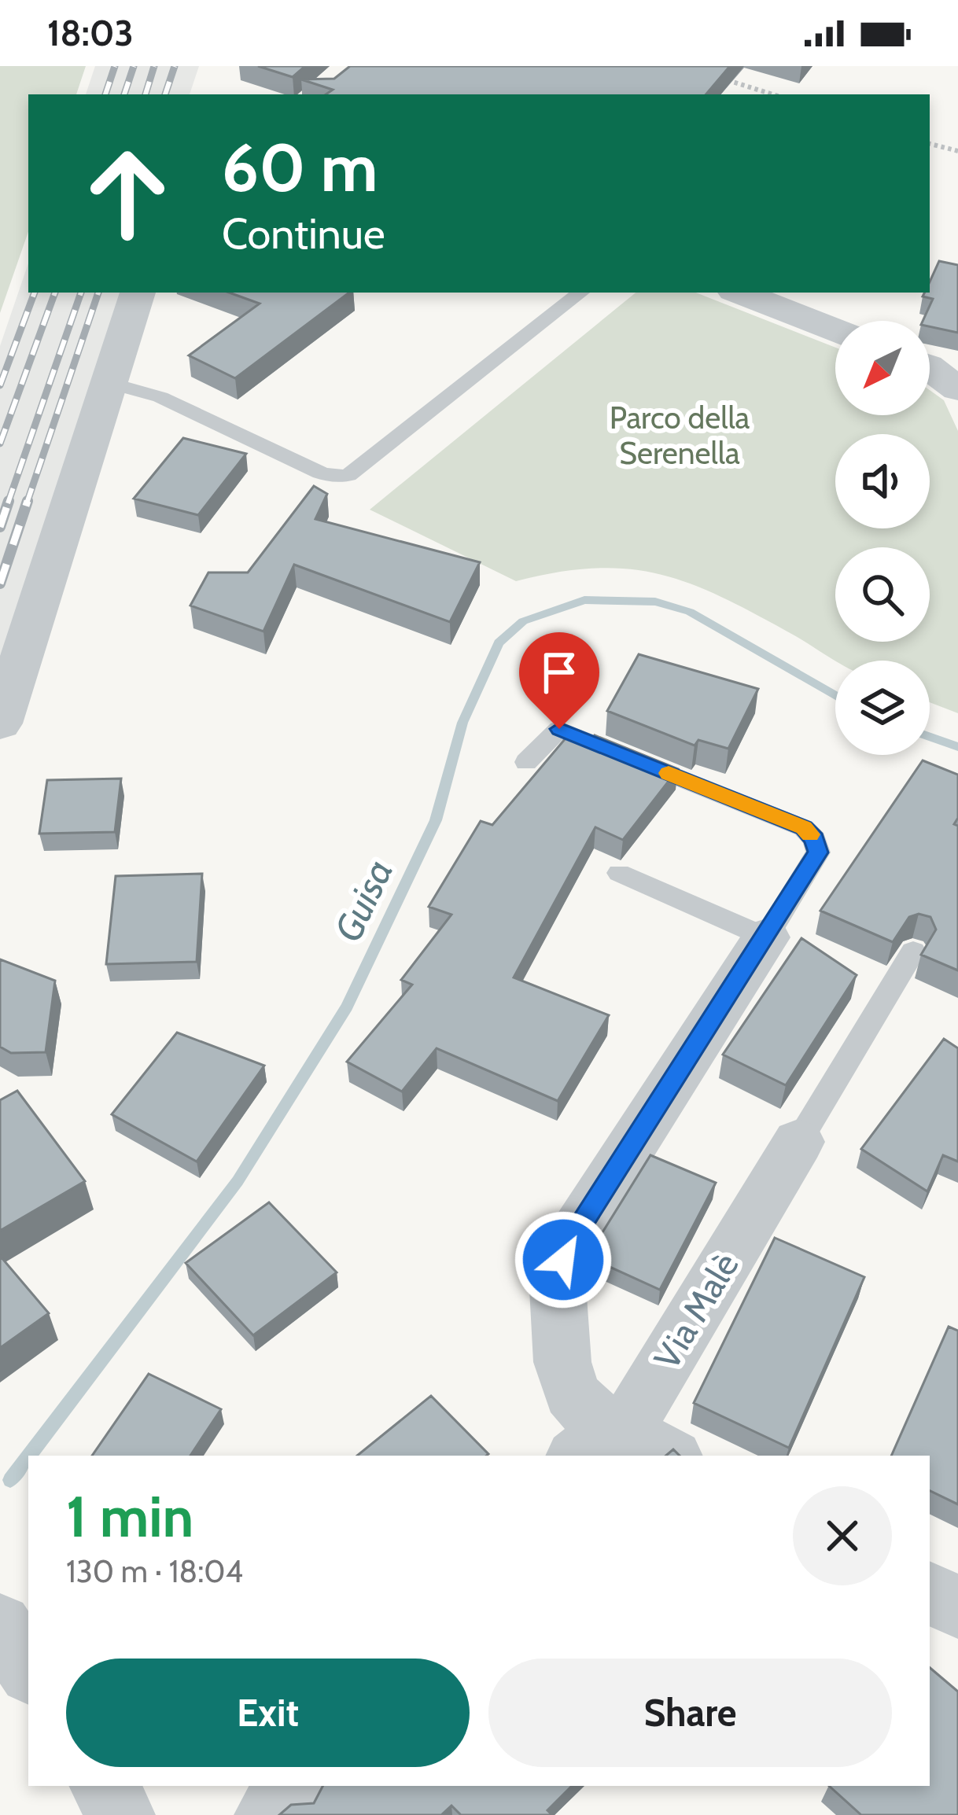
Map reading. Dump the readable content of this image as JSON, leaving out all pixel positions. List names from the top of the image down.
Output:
{
  "streets": {
    "street": ["Via Malè"]
  },
  "water": ["Guisa"],
  "parks": ["Parco della Serenella"],
  "north": "bottom left",
  "page": {
    "status": "18:03",
    "turn": ["60 m", "Continue"],
    "heading": ["1 min", "130 m · 18:04"],
    "buttons": ["Exit", "Share"]
  }
}
